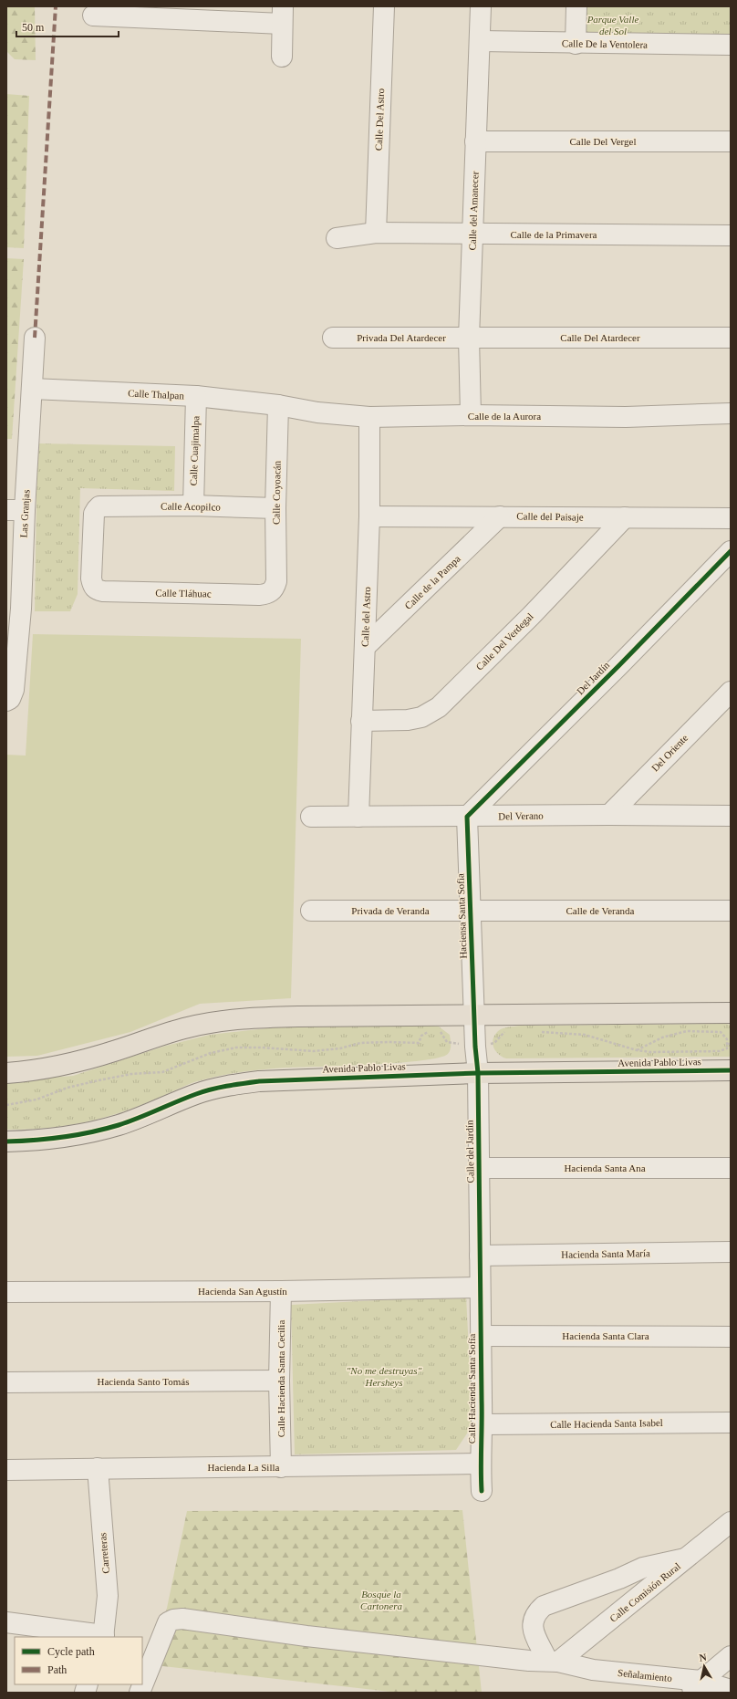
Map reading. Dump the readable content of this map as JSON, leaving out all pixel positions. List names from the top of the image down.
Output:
{
  "streets": {
    "main road": ["Avenida Pablo Livas"],
    "street": [
      "Calle De la Ventolera",
      "Calle Del Astro",
      "Calle Del Vergel",
      "Calle del Amanecer",
      "Calle de la Primavera",
      "Privada Del Atardecer",
      "Calle Del Atardecer",
      "Calle Thalpan",
      "Calle de la Aurora",
      "Calle Cuajimalpa",
      "Calle Coyoacán",
      "Calle Acopilco",
      "Las Granjas",
      "Calle del Paisaje",
      "Calle de la Pampa",
      "Calle Tláhuac",
      "Calle del Astro",
      "Calle Del Verdegal",
      "Del Jardín",
      "Del Oriente",
      "Del Verano",
      "Privada de Veranda",
      "Calle de Veranda",
      "Haciensa Santa Sofia",
      "Calle del Jardín",
      "Hacienda Santa Ana",
      "Hacienda Santa María",
      "Hacienda San Agustín",
      "Hacienda Santa Clara",
      "Calle Hacienda Santa Cecilia",
      "Hacienda Santo Tomás",
      "Calle Hacienda Santa Sofía",
      "Calle Hacienda Santa Isabel",
      "Hacienda La Silla",
      "Carreteras",
      "Calle Comisión Rural",
      "Señalamiento"
    ]
  },
  "crossings": [
    ["Calle De la Ventolera", "Calle del Amanecer"],
    ["Calle Del Astro", "Calle de la Primavera"],
    ["Calle Del Vergel", "Calle del Amanecer"],
    ["Calle del Amanecer", "Calle de la Primavera"],
    ["Calle del Amanecer", "Privada Del Atardecer"],
    ["Calle del Amanecer", "Calle Del Atardecer"],
    ["Calle del Amanecer", "Calle de la Aurora"],
    ["Privada Del Atardecer", "Calle Del Atardecer"],
    ["Calle Thalpan", "Calle de la Aurora"],
    ["Calle Thalpan", "Calle Cuajimalpa"],
    ["Calle Thalpan", "Calle Coyoacán"],
    ["Calle Thalpan", "Las Granjas"],
    ["Calle de la Aurora", "Calle Coyoacán"],
    ["Calle de la Aurora", "Calle del Astro"],
    ["Calle Cuajimalpa", "Calle Acopilco"],
    ["Calle Coyoacán", "Calle Acopilco"],
    ["Calle Coyoacán", "Calle Tláhuac"],
    ["Calle Acopilco", "Calle Tláhuac"],
    ["Calle del Paisaje", "Calle de la Pampa"],
    ["Calle del Paisaje", "Calle del Astro"],
    ["Calle del Paisaje", "Calle Del Verdegal"],
    ["Calle de la Pampa", "Calle del Astro"],
    ["Calle del Astro", "Calle Del Verdegal"],
    ["Calle del Astro", "Del Verano"],
    ["Del Jardín", "Del Verano"],
    ["Del Jardín", "Haciensa Santa Sofia"],
    ["Del Oriente", "Del Verano"],
    ["Del Verano", "Haciensa Santa Sofia"],
    ["Privada de Veranda", "Calle de Veranda"],
    ["Privada de Veranda", "Haciensa Santa Sofia"],
    ["Calle de Veranda", "Haciensa Santa Sofia"],
    ["Haciensa Santa Sofia", "Calle del Jardín"],
    ["Avenida Pablo Livas", "Calle del Jardín"],
    ["Calle del Jardín", "Hacienda Santa Ana"],
    ["Calle del Jardín", "Hacienda Santa María"],
    ["Calle del Jardín", "Hacienda San Agustín"],
    ["Calle del Jardín", "Calle Hacienda Santa Sofía"],
    ["Hacienda San Agustín", "Calle Hacienda Santa Cecilia"],
    ["Hacienda San Agustín", "Calle Hacienda Santa Sofía"],
    ["Hacienda Santa Clara", "Calle Hacienda Santa Sofía"],
    ["Calle Hacienda Santa Cecilia", "Hacienda Santo Tomás"],
    ["Calle Hacienda Santa Cecilia", "Hacienda La Silla"],
    ["Calle Hacienda Santa Sofía", "Calle Hacienda Santa Isabel"],
    ["Calle Hacienda Santa Sofía", "Hacienda La Silla"],
    ["Hacienda La Silla", "Carreteras"],
    ["Calle Comisión Rural", "Señalamiento"]
  ],
  "parks": ["Parque Valle del Sol", "\"No me destruyas\" Hersheys", "Bosque la Cartonera"],
  "legend": ["Cycle path", "Path"],
  "scale_bar": "50 m",
  "north": "top"
}
